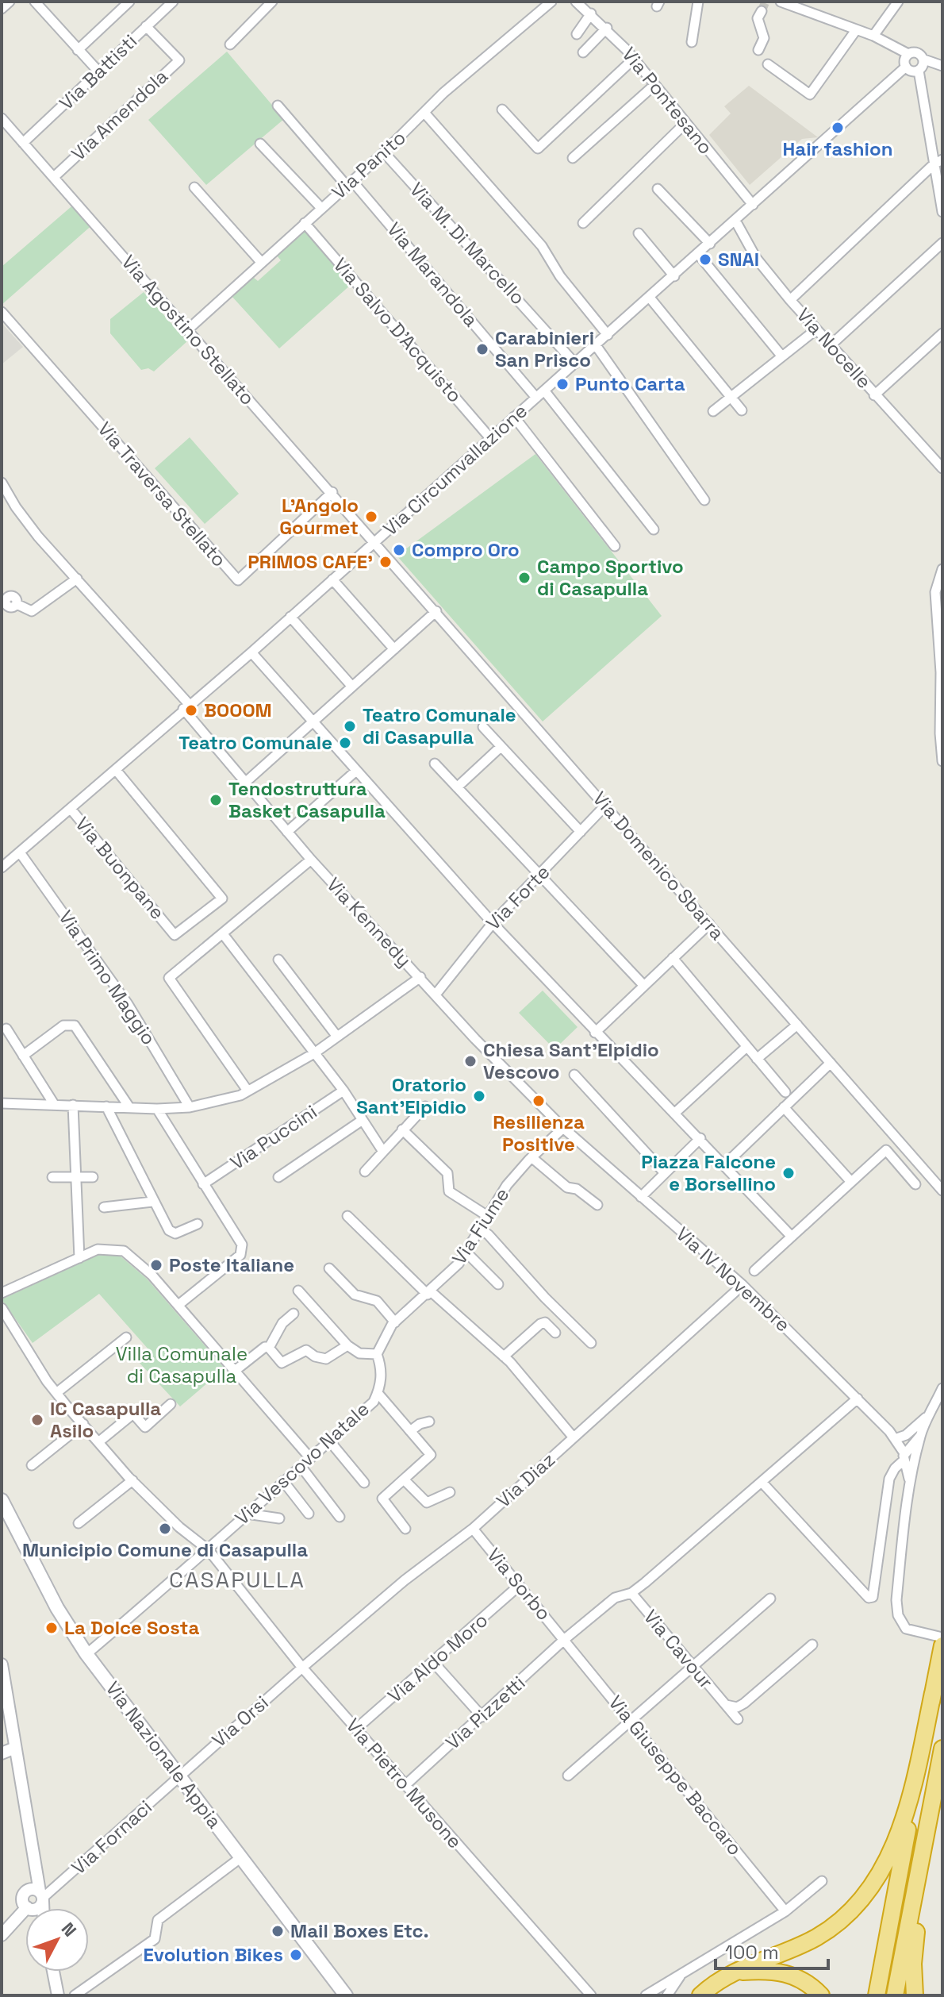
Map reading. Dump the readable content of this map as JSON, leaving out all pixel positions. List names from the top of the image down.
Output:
{
  "streets": {
    "main road": ["Via Nazionale Appia"],
    "street": [
      "Via Battisti",
      "Via Pontesano",
      "Via Amendola",
      "Via Panito",
      "Via M. Di Marcello",
      "Via Marandola",
      "Via Agostino Stellato",
      "Via Salvo D'Acquisto",
      "Via Nocelle",
      "Via Circumvallazione",
      "Via Traversa Stellato",
      "Via Domenico Sbarra",
      "Via Buonpane",
      "Via Forte",
      "Via Kennedy",
      "Via Primo Maggio",
      "Via Puccini",
      "Via Fiume",
      "Via IV Novembre",
      "Via Vescovo Natale",
      "Via Diaz",
      "Via Sorbo",
      "Via Cavour",
      "Via Aldo Moro",
      "Via Pizzetti",
      "Via Orsi",
      "Via Giuseppe Baccaro",
      "Via Pietro Musone",
      "Via Fornaci"
    ]
  },
  "crossings": [
    ["Via Battisti", "Via Amendola"],
    ["Via Battisti", "Via Agostino Stellato"],
    ["Via Pontesano", "Via Circumvallazione"],
    ["Via Amendola", "Via Agostino Stellato"],
    ["Via Panito", "Via M. Di Marcello"],
    ["Via Panito", "Via Marandola"],
    ["Via Panito", "Via Agostino Stellato"],
    ["Via Panito", "Via Salvo D'Acquisto"],
    ["Via M. Di Marcello", "Via Circumvallazione"],
    ["Via Marandola", "Via Circumvallazione"],
    ["Via Agostino Stellato", "Via Circumvallazione"],
    ["Via Agostino Stellato", "Via Traversa Stellato"],
    ["Via Agostino Stellato", "Via Domenico Sbarra"],
    ["Via Salvo D'Acquisto", "Via Circumvallazione"],
    ["Via Nocelle", "Via Circumvallazione"],
    ["Via Circumvallazione", "Via Domenico Sbarra"],
    ["Via Circumvallazione", "Via Buonpane"],
    ["Via Circumvallazione", "Via Kennedy"],
    ["Via Circumvallazione", "Via Primo Maggio"],
    ["Via Domenico Sbarra", "Via Forte"],
    ["Via Forte", "Via Kennedy"],
    ["Via Kennedy", "Via Fiume"],
    ["Via Kennedy", "Via IV Novembre"],
    ["Via Fiume", "Via IV Novembre"],
    ["Via Fiume", "Via Vescovo Natale"],
    ["Via IV Novembre", "Via Diaz"],
    ["Via IV Novembre", "Via Pizzetti"],
    ["Via Vescovo Natale", "Via Nazionale Appia"],
    ["Via Vescovo Natale", "Via Pietro Musone"],
    ["Via Diaz", "Via Sorbo"],
    ["Via Diaz", "Via Orsi"],
    ["Via Diaz", "Via Pietro Musone"],
    ["Via Sorbo", "Via Aldo Moro"],
    ["Via Sorbo", "Via Pizzetti"],
    ["Via Sorbo", "Via Giuseppe Baccaro"],
    ["Via Cavour", "Via Pizzetti"],
    ["Via Aldo Moro", "Via Pietro Musone"],
    ["Via Pizzetti", "Via Giuseppe Baccaro"],
    ["Via Pizzetti", "Via Pietro Musone"],
    ["Via Orsi", "Via Nazionale Appia"],
    ["Via Orsi", "Via Pietro Musone"],
    ["Via Orsi", "Via Fornaci"],
    ["Via Nazionale Appia", "Via Fornaci"]
  ],
  "districts": ["CASAPULLA"],
  "parks": ["Villa Comunale di Casapulla"],
  "places": [
    "Hair fashion",
    "SNAI",
    "Carabinieri San Prisco",
    "Punto Carta",
    "L'Angolo Gourmet",
    "Compro Oro",
    "PRIMOS CAFE'",
    "Campo Sportivo di Casapulla",
    "BOOOM",
    "Teatro Comunale di Casapulla",
    "Teatro Comunale",
    "Tendostruttura Basket Casapulla",
    "Chiesa Sant'Elpidio Vescovo",
    "Oratorio Sant'Elpidio",
    "Resilienza Positive",
    "Piazza Falcone e Borsellino",
    "Poste Italiane",
    "IC Casapulla Asilo",
    "Municipio Comune di Casapulla",
    "La Dolce Sosta",
    "Mail Boxes Etc.",
    "Evolution Bikes"
  ],
  "scale_bar": "100 m",
  "north": "top right"
}
